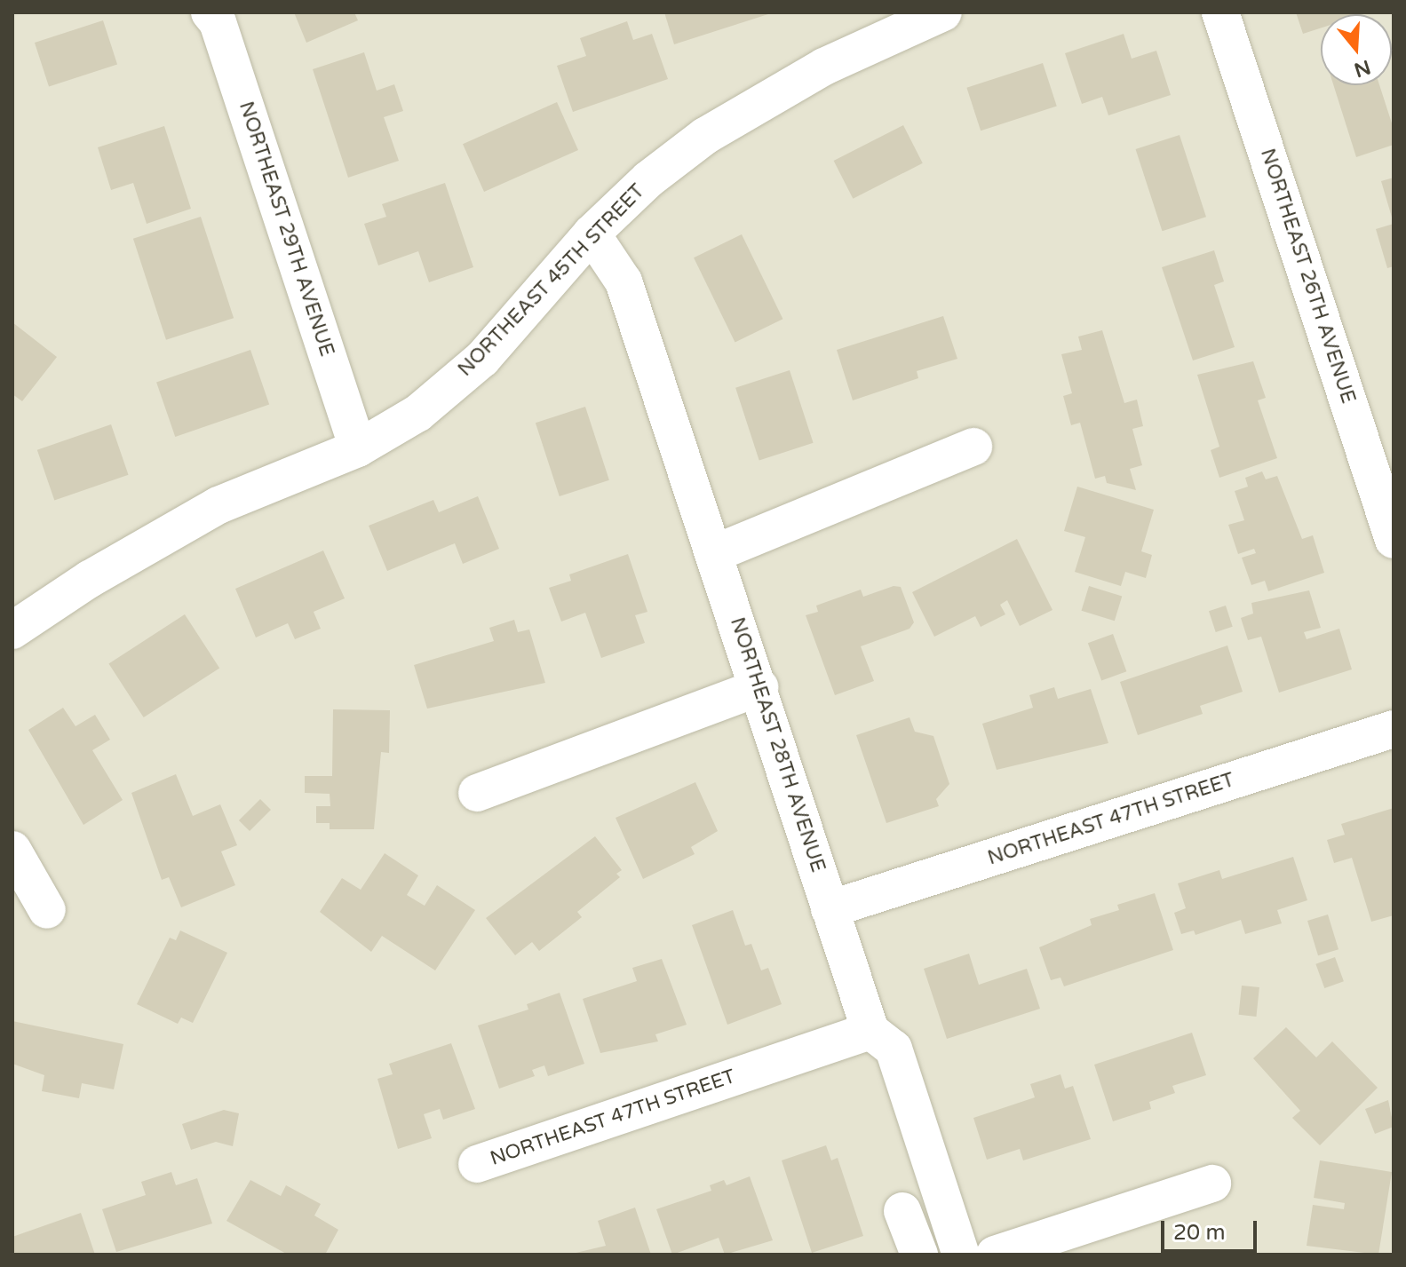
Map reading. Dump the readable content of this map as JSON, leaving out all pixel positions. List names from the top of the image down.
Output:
{
  "streets": {
    "street": [
      "NORTHEAST 29TH AVENUE",
      "NORTHEAST 26TH AVENUE",
      "NORTHEAST 45TH STREET",
      "NORTHEAST 28TH AVENUE",
      "NORTHEAST 47TH STREET"
    ]
  },
  "crossings": [
    ["NORTHEAST 29TH AVENUE", "NORTHEAST 45TH STREET"],
    ["NORTHEAST 45TH STREET", "NORTHEAST 28TH AVENUE"],
    ["NORTHEAST 28TH AVENUE", "NORTHEAST 47TH STREET"]
  ],
  "scale_bar": "20 m",
  "north": "bottom"
}
